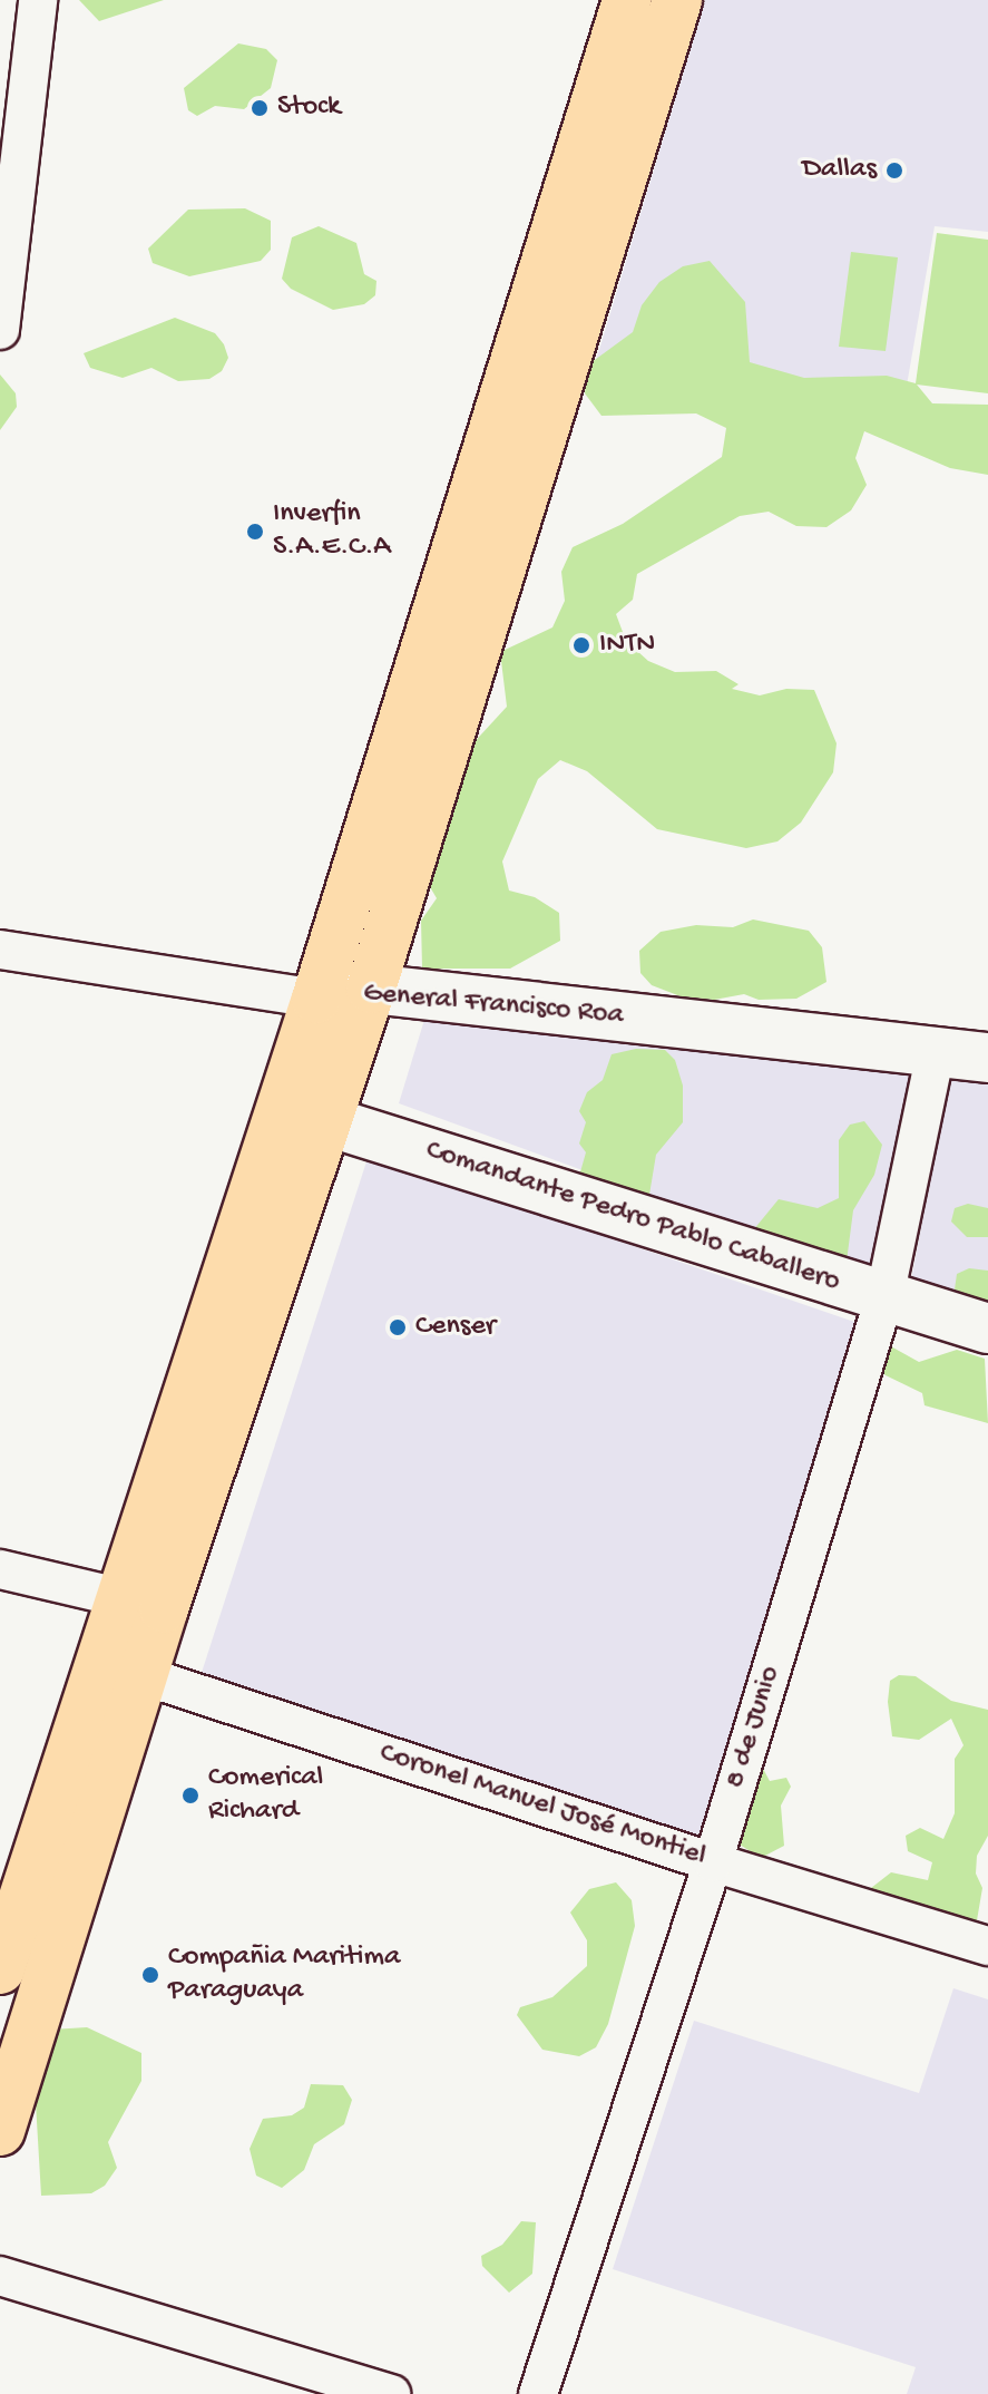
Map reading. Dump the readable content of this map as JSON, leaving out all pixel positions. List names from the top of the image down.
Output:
{
  "streets": {
    "street": [
      "General Francisco Roa",
      "Comandante Pedro Pablo Caballero",
      "8 de Junio",
      "Coronel Manuel José Montiel"
    ]
  },
  "crossings": [
    ["General Francisco Roa", "8 de Junio"],
    ["Comandante Pedro Pablo Caballero", "8 de Junio"],
    ["8 de Junio", "Coronel Manuel José Montiel"]
  ],
  "places": [
    "Stock",
    "Dallas",
    "Inverfin S.A.E.C.A",
    "INTN",
    "Censer",
    "Comerical Richard",
    "Compañia Maritima Paraguaya"
  ]
}
